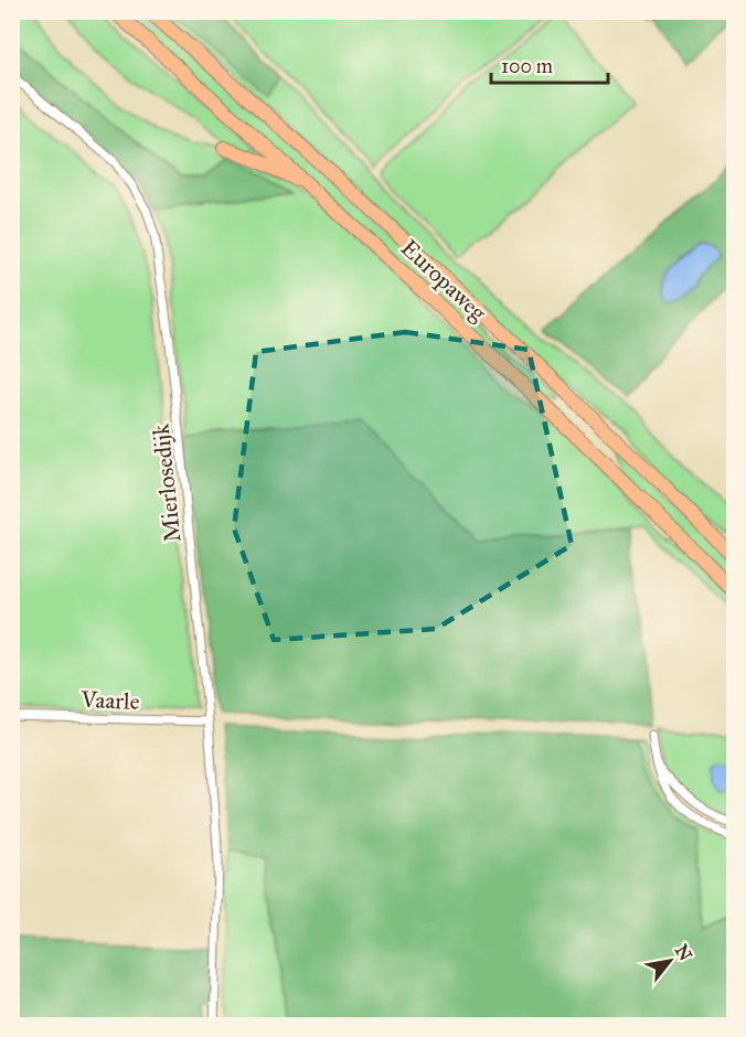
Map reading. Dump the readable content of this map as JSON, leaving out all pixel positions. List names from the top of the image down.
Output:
{
  "streets": {
    "highway": ["Europaweg"],
    "street": ["Mierlosedijk", "Vaarle"]
  },
  "crossings": [
    ["Mierlosedijk", "Vaarle"]
  ],
  "scale_bar": "100 m",
  "north": "top right"
}
